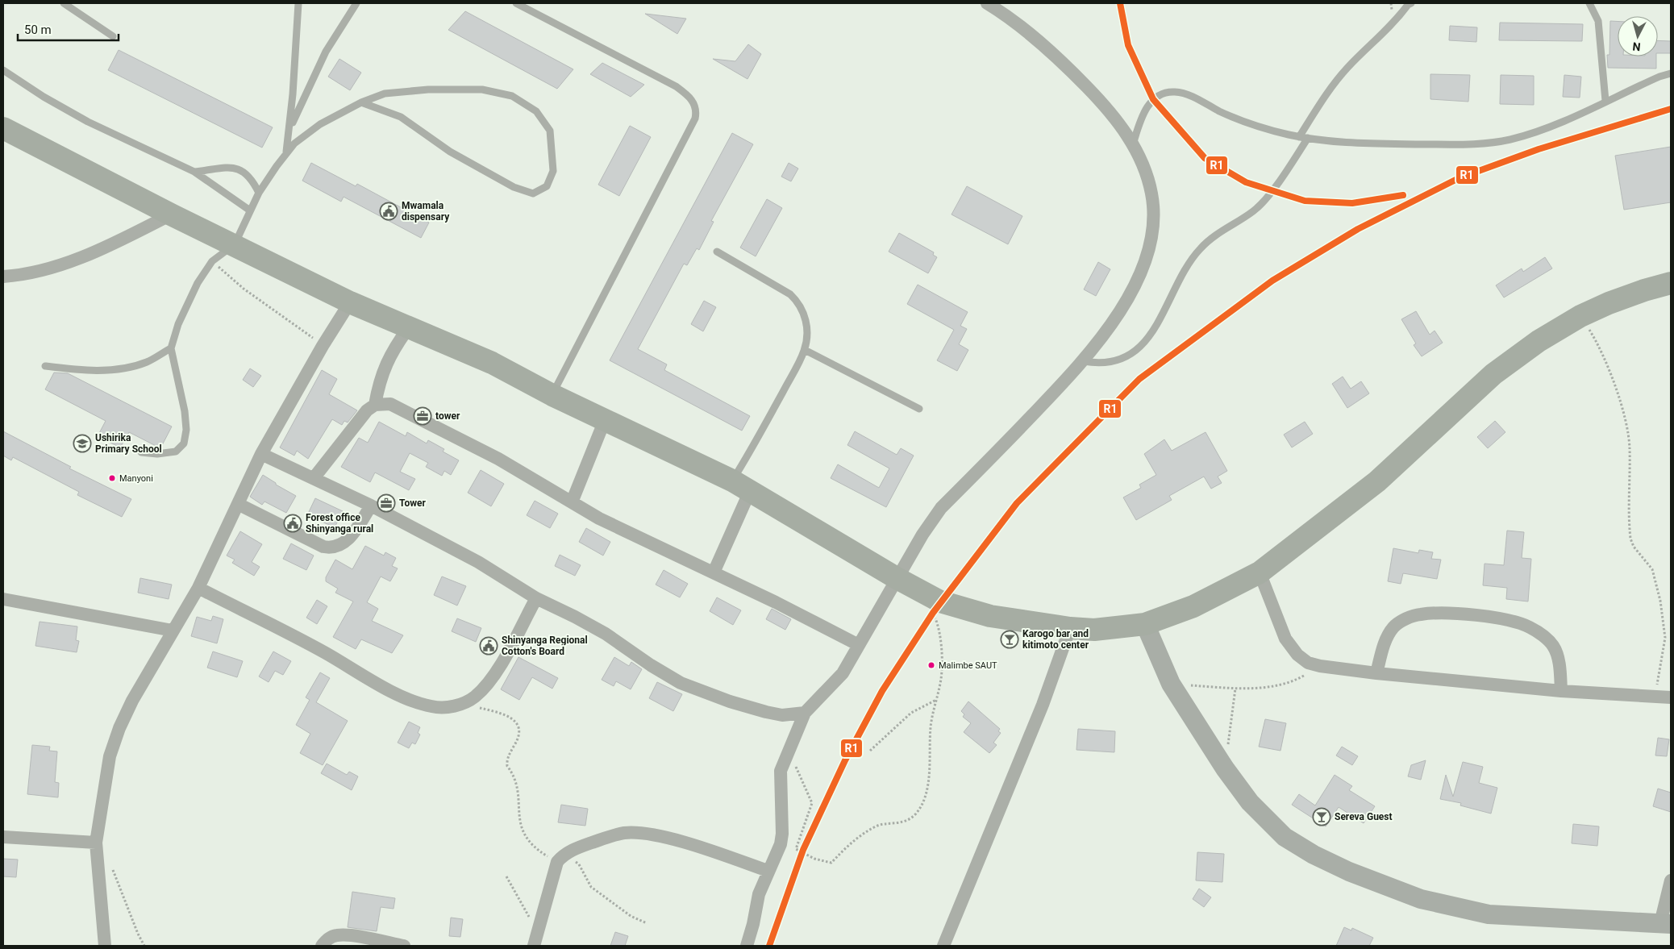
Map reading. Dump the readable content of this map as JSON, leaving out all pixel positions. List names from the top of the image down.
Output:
{
  "places": {
    "public building": ["Mwamala dispensary", "Forest office Shinyanga rural", "Shinyanga Regional Cotton's Board"],
    "office": ["tower", "Tower"],
    "school or university": ["Ushirika Primary School"],
    "other": ["Manyoni", "Malimbe SAUT"],
    "bar": ["Karogo bar and kitimoto center", "Sereva Guest"]
  },
  "lines": ["transit line R1"],
  "scale_bar": "50 m",
  "north": "bottom"
}
